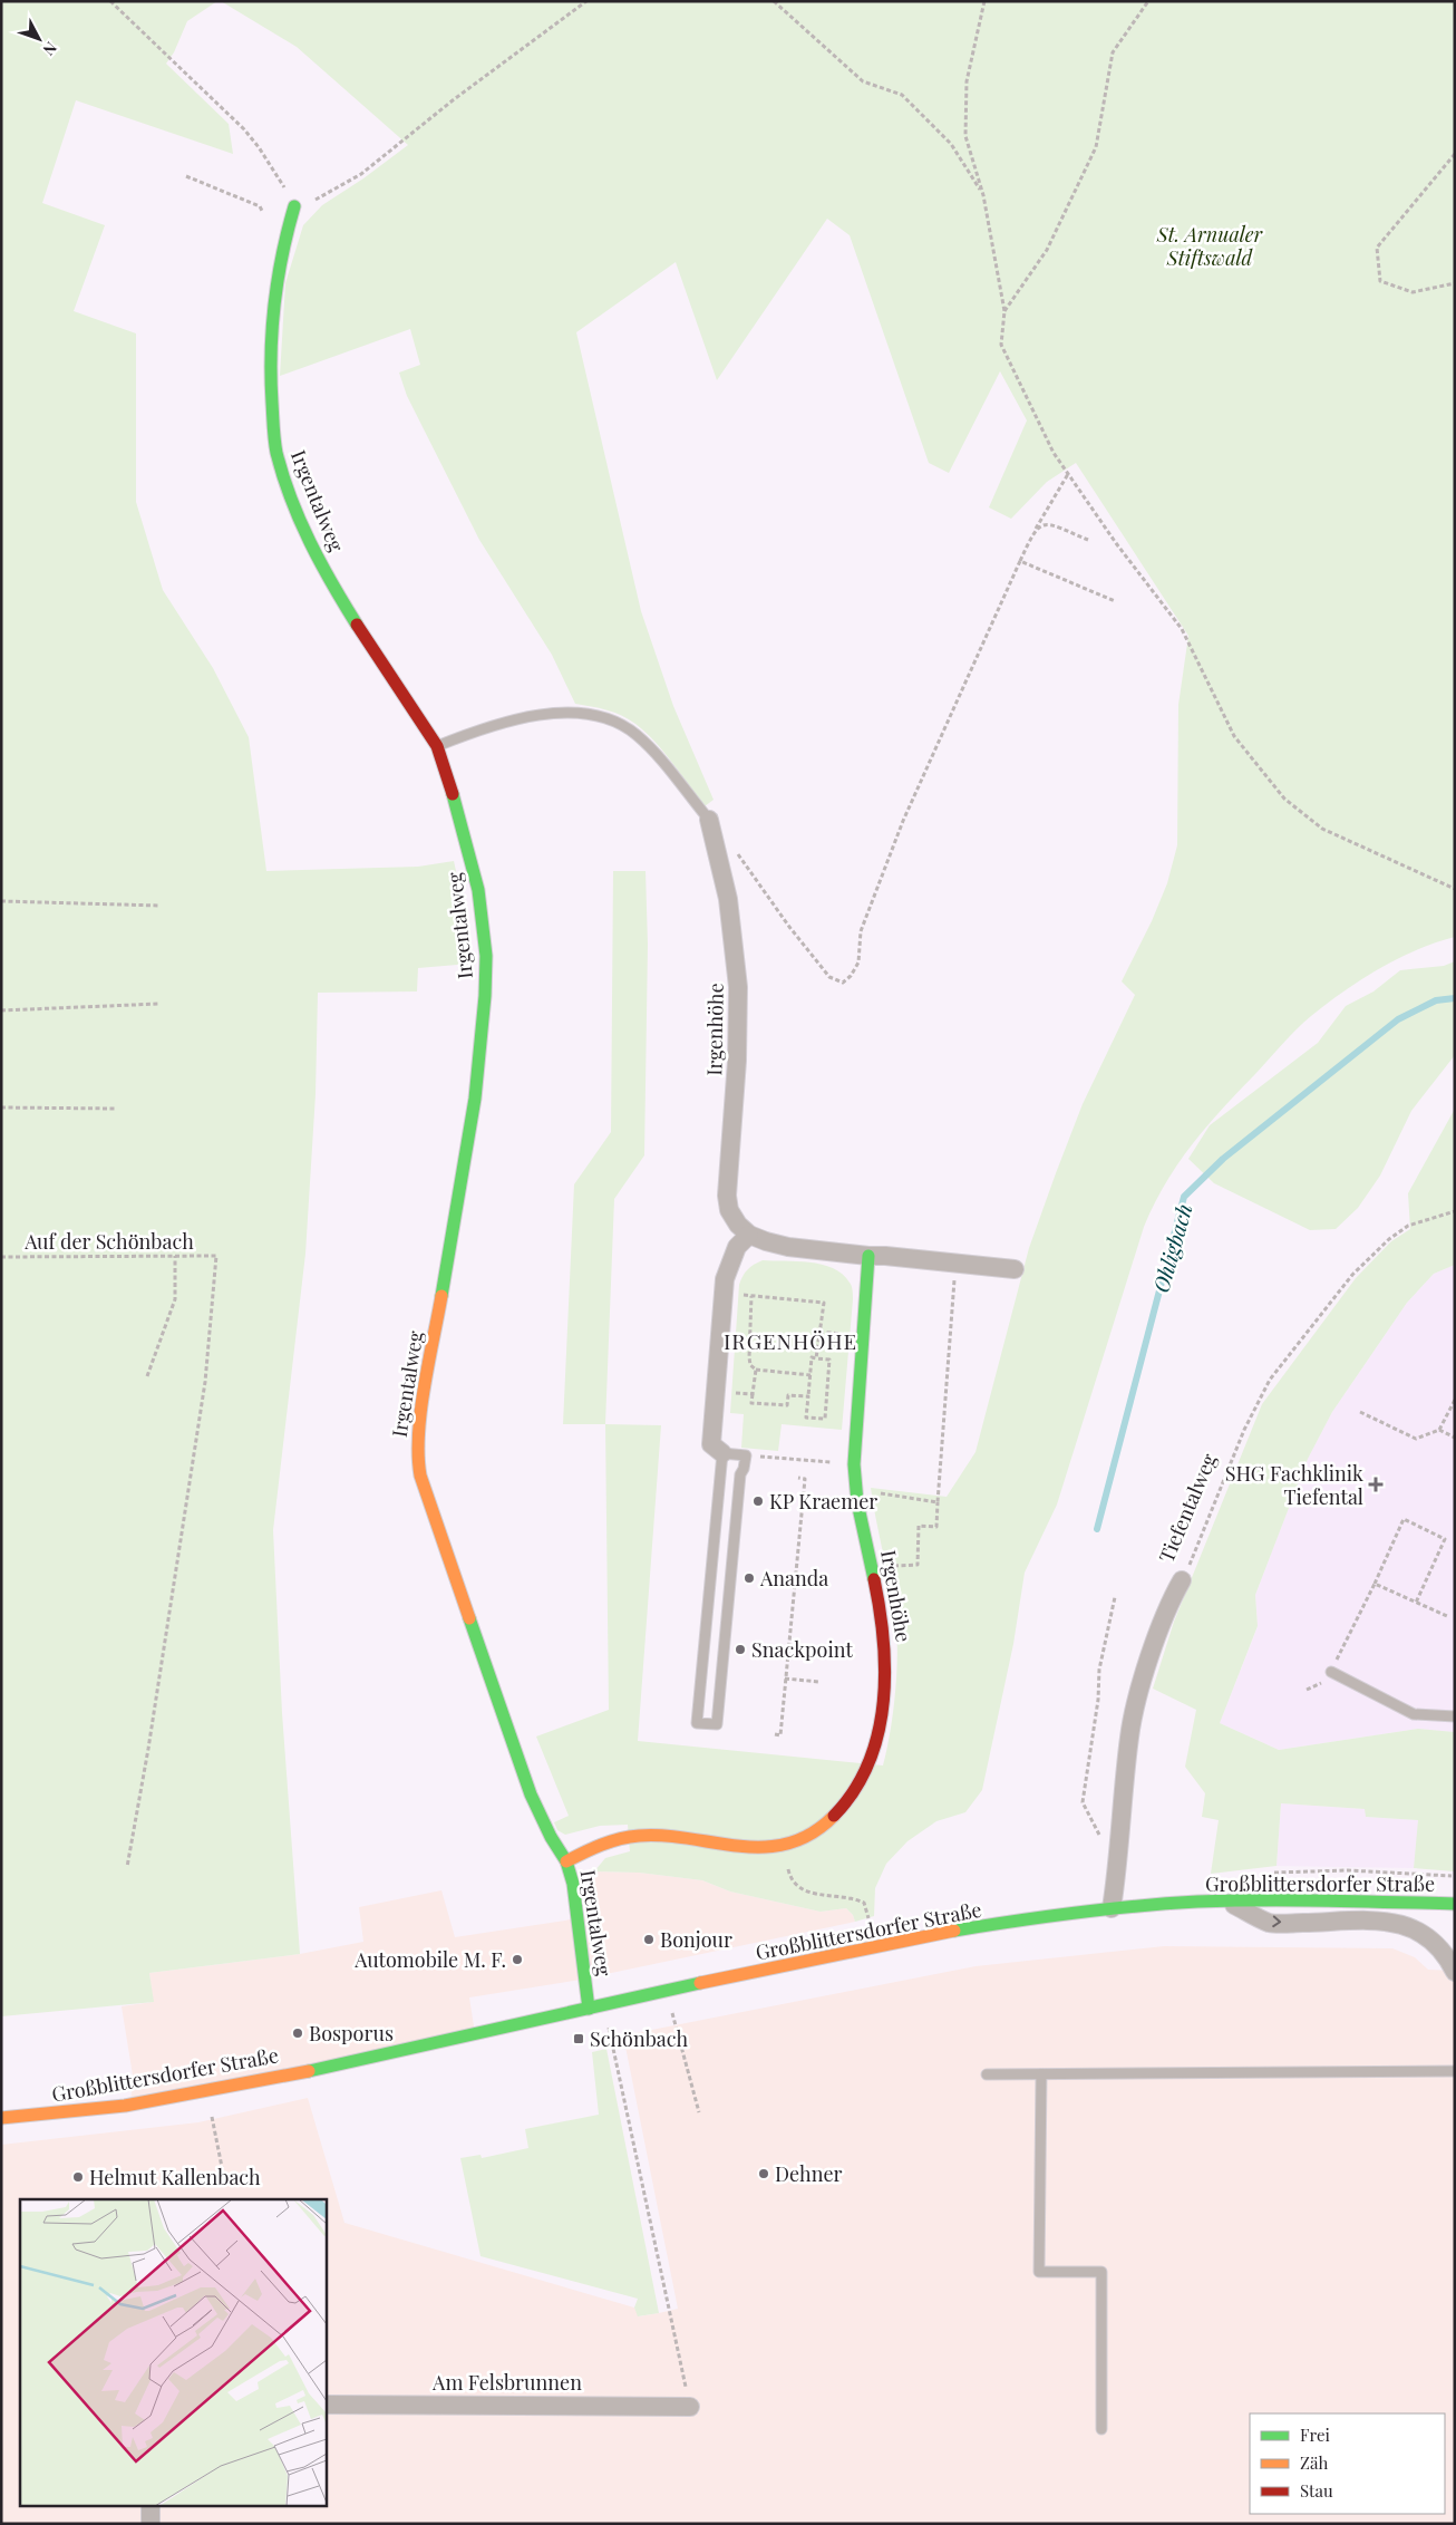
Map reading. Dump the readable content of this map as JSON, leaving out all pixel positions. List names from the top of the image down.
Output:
{
  "streets": {
    "street": [
      "Irgentalweg",
      "Irgenhöhe",
      "Tiefentalweg",
      "Großblittersdorfer Straße",
      "Am Felsbrunnen"
    ],
    "path": ["Auf der Schönbach"]
  },
  "crossings": [
    ["Irgentalweg", "Irgenhöhe"],
    ["Irgentalweg", "Großblittersdorfer Straße"],
    ["Tiefentalweg", "Großblittersdorfer Straße"]
  ],
  "districts": ["IRGENHÖHE"],
  "water": ["Ohligbach"],
  "parks": ["St. Arnualer Stiftswald"],
  "places": {
    "health": ["SHG Fachklinik Tiefental"],
    "other": [
      "KP Kraemer",
      "Ananda",
      "Snackpoint",
      "Bonjour",
      "Automobile M. F.",
      "Bosporus",
      "Dehner",
      "Helmut Kallenbach"
    ],
    "transit": ["Schönbach"]
  },
  "legend": ["Frei", "Zäh", "Stau"],
  "north": "bottom right"
}
